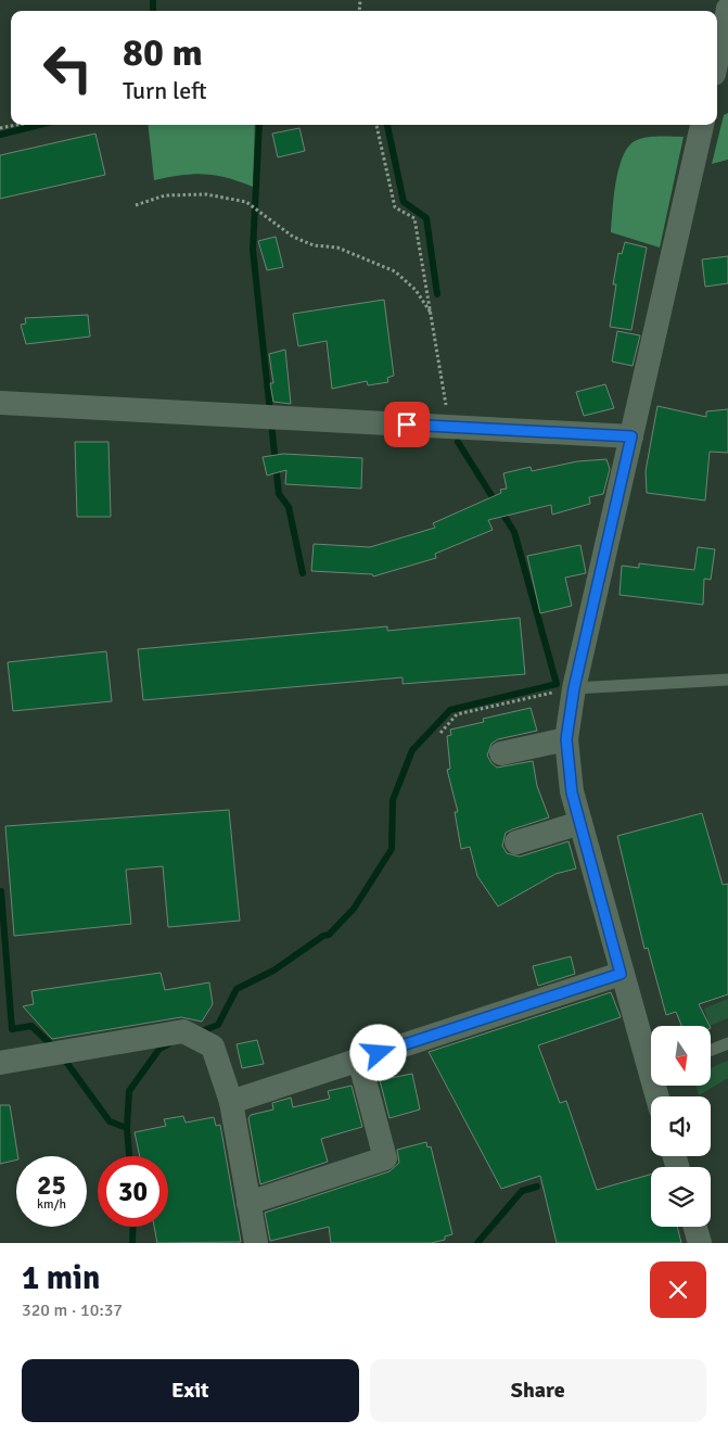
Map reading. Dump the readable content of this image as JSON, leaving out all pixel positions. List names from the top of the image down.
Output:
{
  "north": "bottom",
  "page": {
    "turn": ["80 m", "Turn left"],
    "speed": "25 km/h",
    "limit": "30",
    "heading": ["1 min", "320 m · 10:37"],
    "buttons": ["Exit", "Share"]
  }
}
